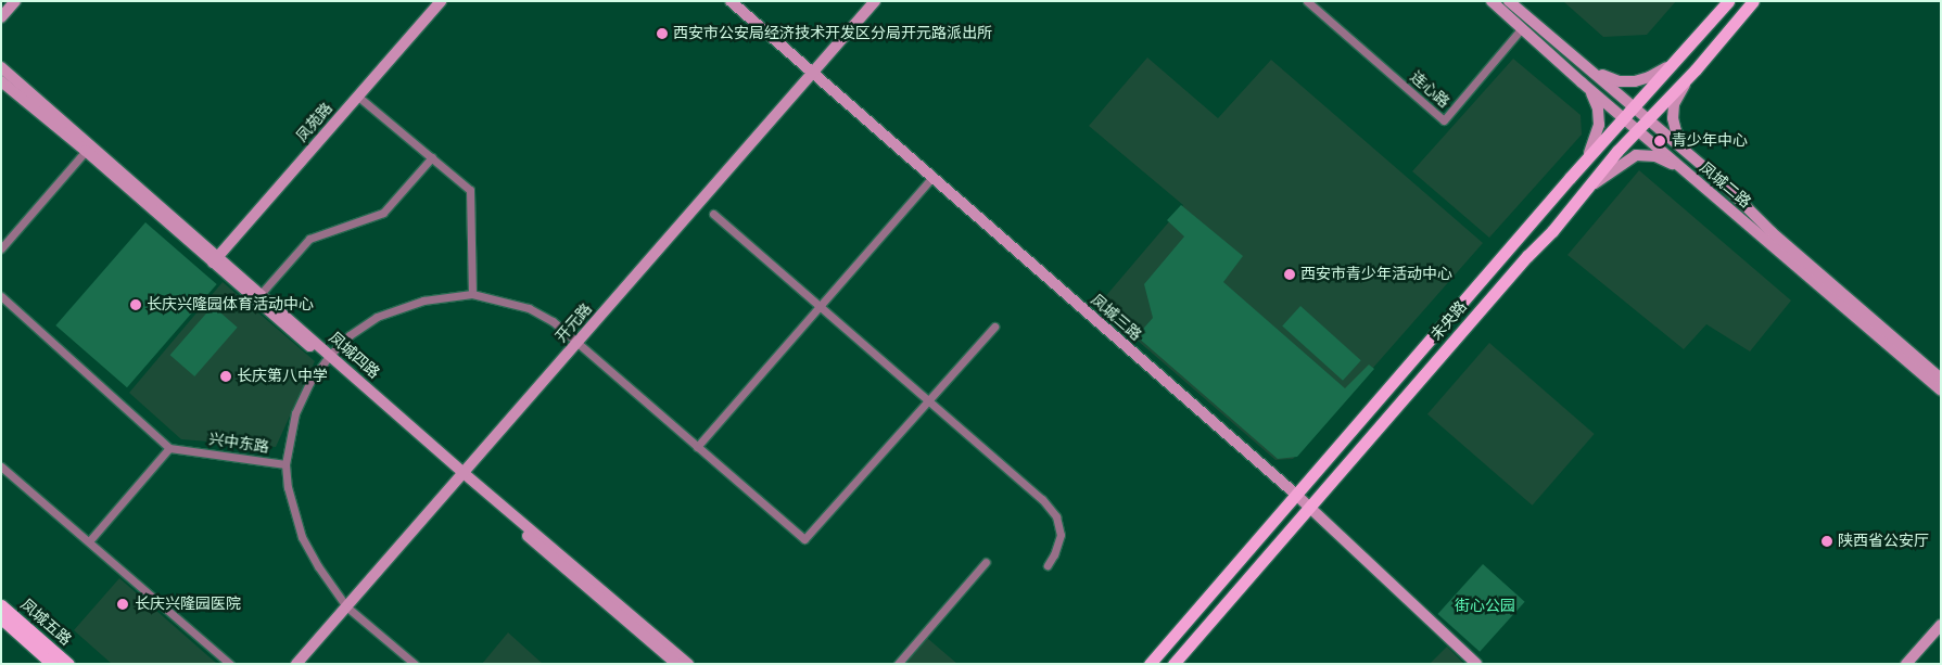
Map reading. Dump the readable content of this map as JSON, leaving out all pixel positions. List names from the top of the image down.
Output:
{
  "streets": {
    "main road": ["未央路", "凤城五路"],
    "street": [
      "连心路",
      "凤苑路",
      "凤城二路",
      "凤城三路",
      "开元路",
      "凤城四路",
      "兴中东路"
    ]
  },
  "crossings": [
    ["连心路", "凤城二路"],
    ["凤苑路", "凤城四路"],
    ["凤城二路", "未央路"],
    ["凤城三路", "未央路"],
    ["凤城三路", "开元路"],
    ["开元路", "凤城四路"],
    ["开元路", "兴中东路"]
  ],
  "parks": ["街心公园"],
  "places": [
    "西安市公安局经济技术开发区分局开元路派出所",
    "青少年中心",
    "西安市青少年活动中心",
    "长庆兴隆园体育活动中心",
    "长庆第八中学",
    "陕西省公安厅",
    "长庆兴隆园医院"
  ]
}
